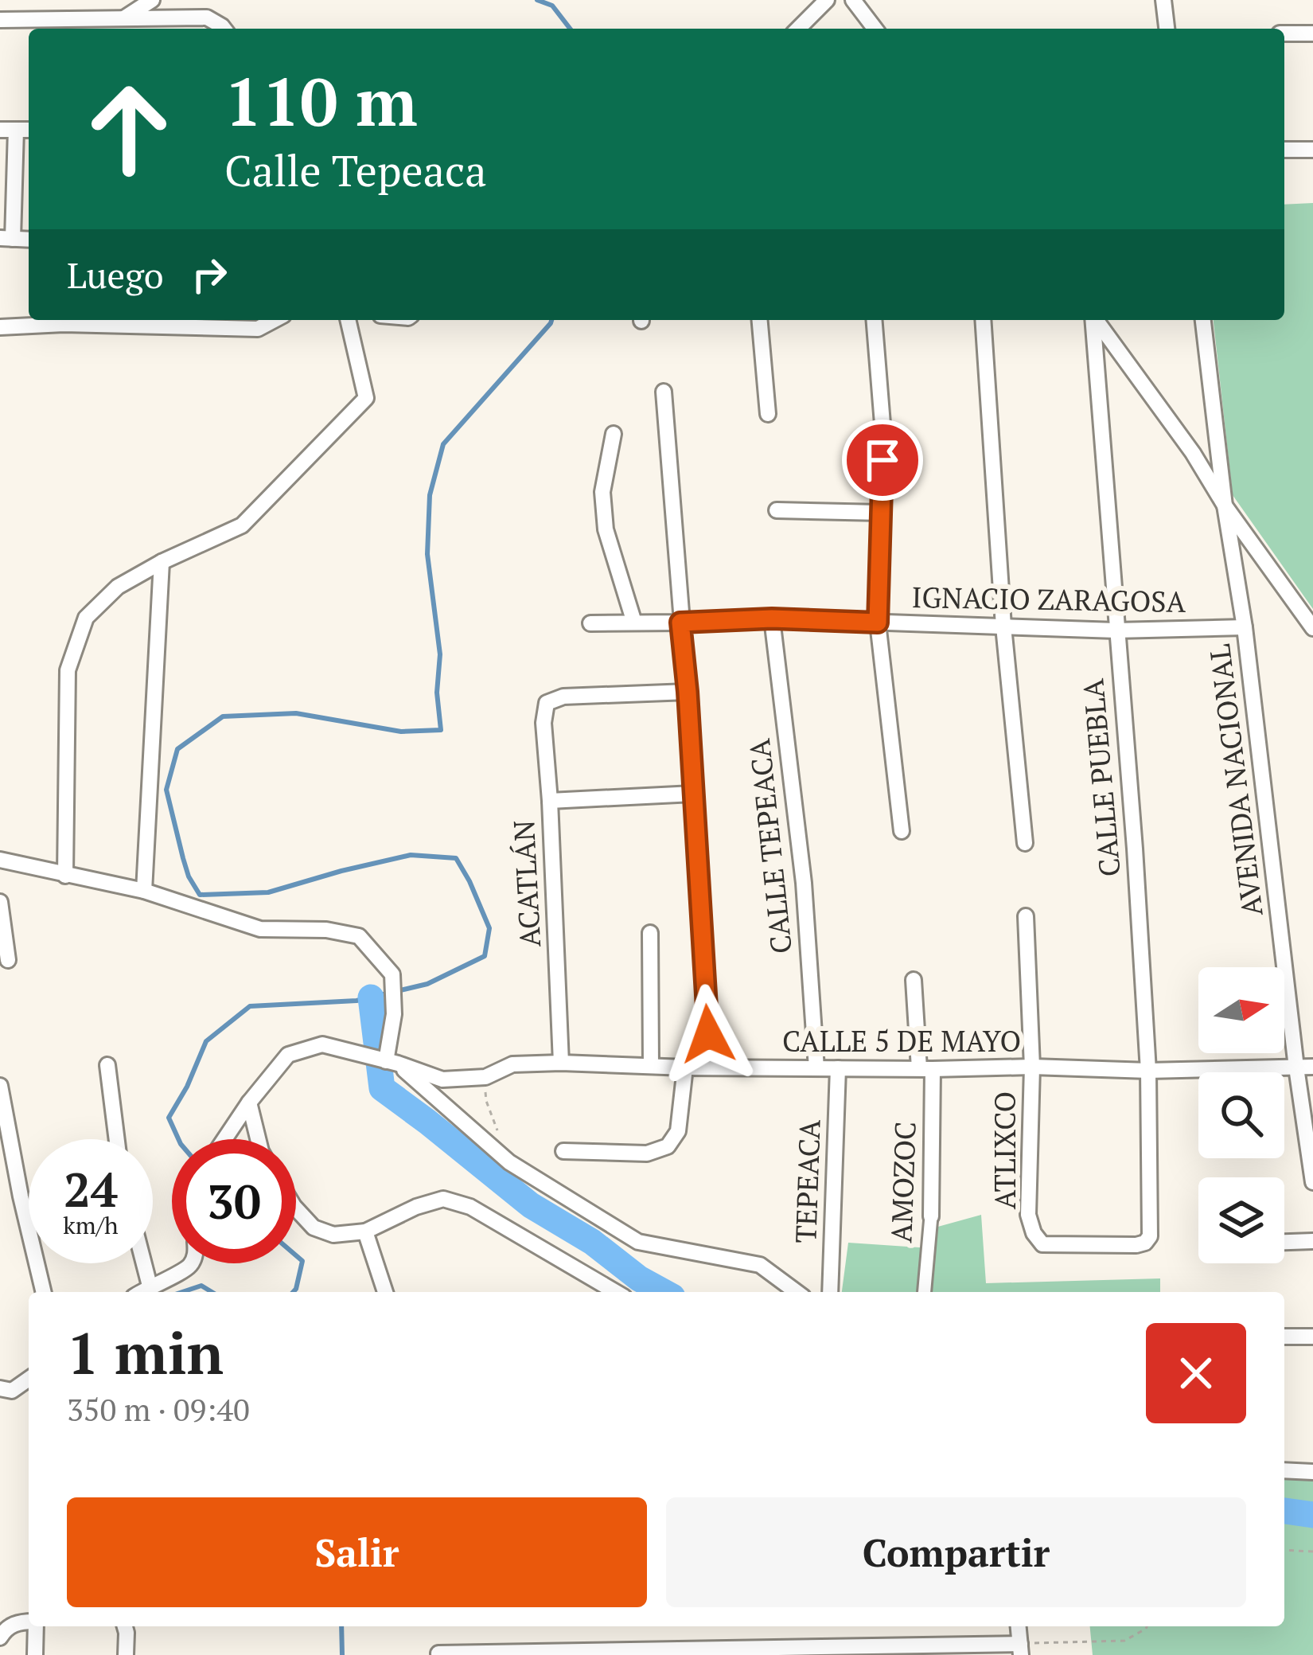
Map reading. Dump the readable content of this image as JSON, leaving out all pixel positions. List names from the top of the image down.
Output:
{
  "streets": {
    "street": [
      "IGNACIO ZARAGOSA",
      "CALLE PUEBLA",
      "AVENIDA NACIONAL",
      "CALLE TEPEACA",
      "ACATLÁN",
      "CALLE 5 DE MAYO",
      "ATLIXCO",
      "TEPEACA",
      "AMOZOC"
    ]
  },
  "crossings": [
    ["IGNACIO ZARAGOSA", "CALLE PUEBLA"],
    ["IGNACIO ZARAGOSA", "AVENIDA NACIONAL"],
    ["IGNACIO ZARAGOSA", "CALLE TEPEACA"],
    ["CALLE PUEBLA", "CALLE 5 DE MAYO"],
    ["CALLE PUEBLA", "ATLIXCO"],
    ["AVENIDA NACIONAL", "CALLE 5 DE MAYO"],
    ["CALLE TEPEACA", "CALLE 5 DE MAYO"],
    ["ACATLÁN", "CALLE 5 DE MAYO"],
    ["CALLE 5 DE MAYO", "ATLIXCO"],
    ["CALLE 5 DE MAYO", "TEPEACA"],
    ["CALLE 5 DE MAYO", "AMOZOC"]
  ],
  "north": "right",
  "page": {
    "turn": ["110 m", "Calle Tepeaca"],
    "then": "Luego",
    "speed": "24 km/h",
    "limit": "30",
    "heading": ["1 min", "350 m · 09:40"],
    "buttons": ["Salir", "Compartir"]
  }
}
